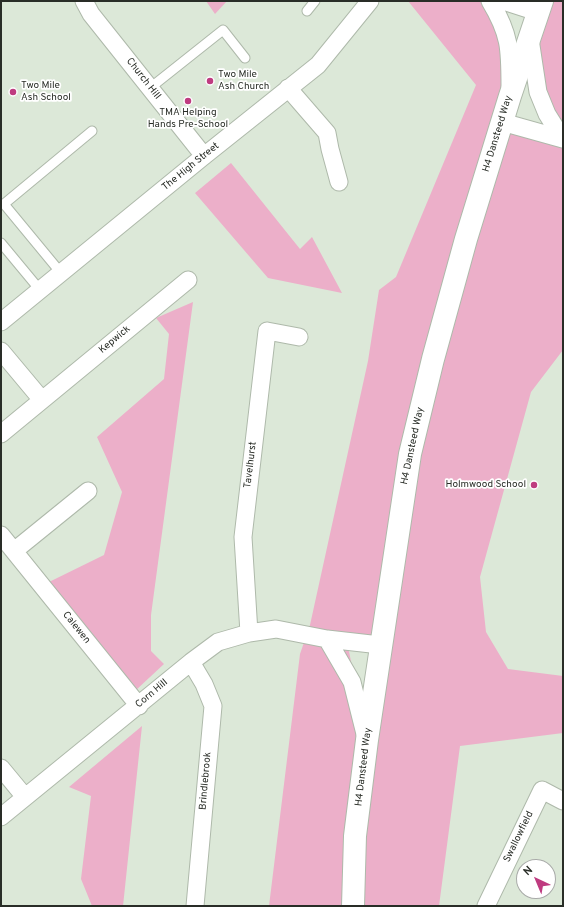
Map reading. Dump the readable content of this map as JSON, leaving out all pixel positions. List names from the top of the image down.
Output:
{
  "streets": {
    "street": [
      "Church Hill",
      "H4 Dansteed Way",
      "The High Street",
      "Kepwick",
      "Tavelhurst",
      "Calewen",
      "Corn Hill",
      "Brindlebrook",
      "Swallowfield"
    ]
  },
  "crossings": [
    ["Church Hill", "The High Street"],
    ["H4 Dansteed Way", "Corn Hill"],
    ["Tavelhurst", "Corn Hill"],
    ["Calewen", "Corn Hill"],
    ["Corn Hill", "Brindlebrook"]
  ],
  "places": [
    "Two Mile Ash Church",
    "Two Mile Ash School",
    "TMA Helping Hands Pre-School",
    "Holmwood School"
  ],
  "north": "top left"
}
